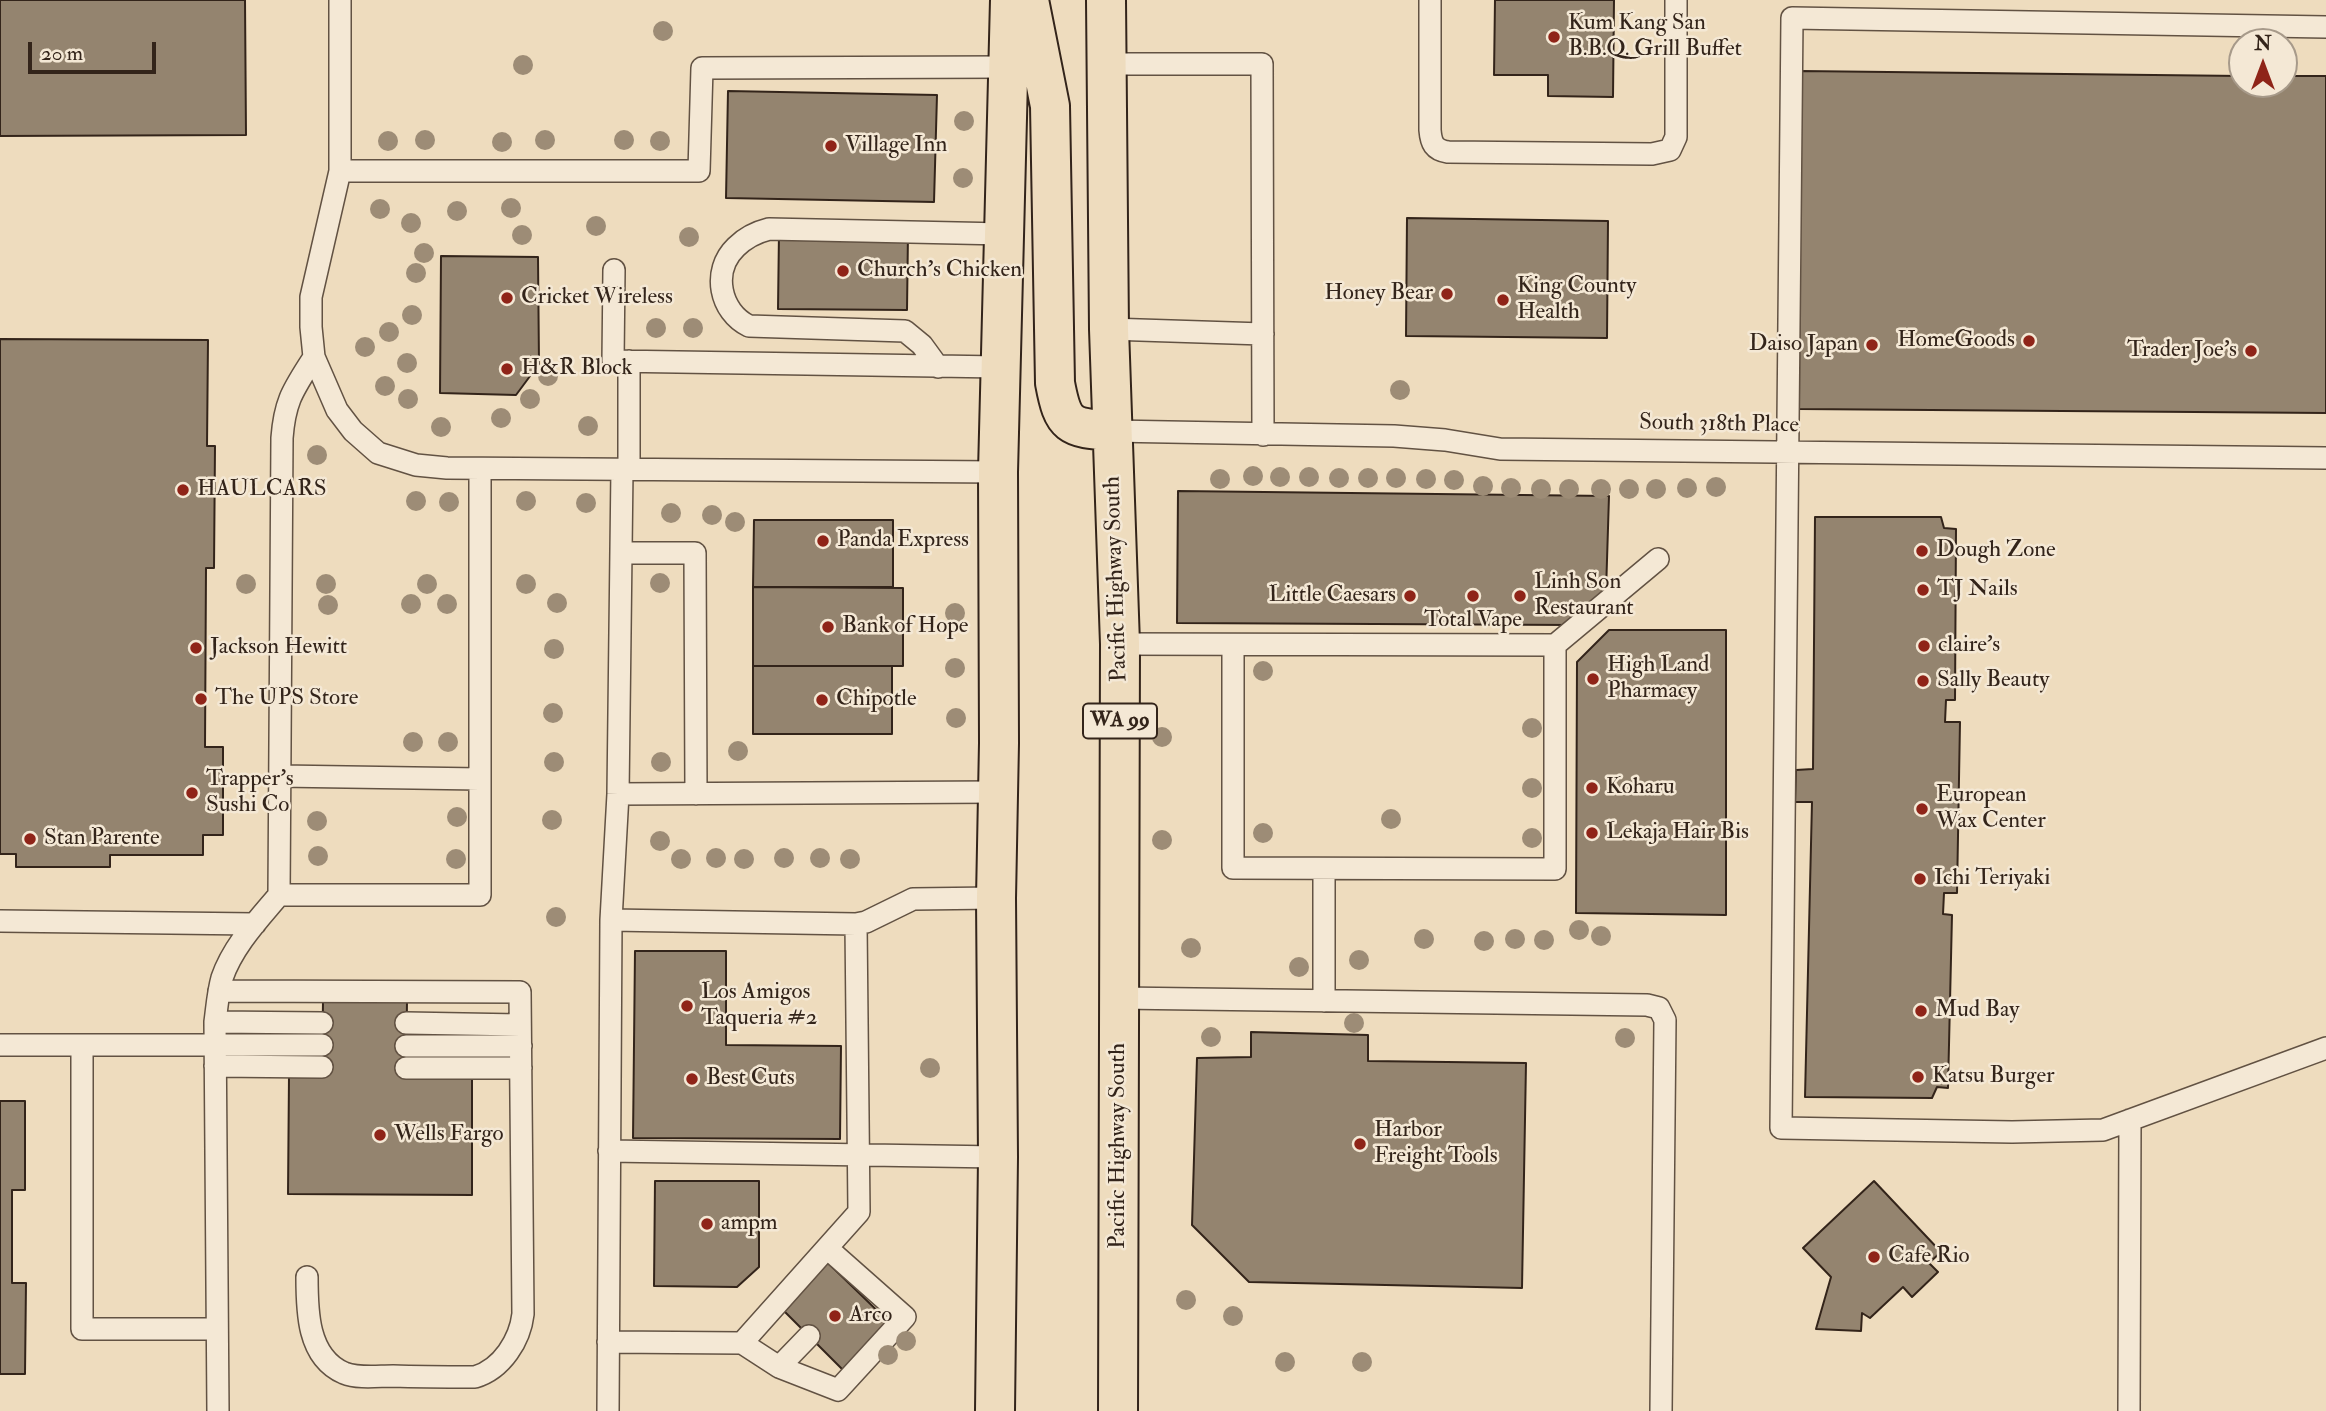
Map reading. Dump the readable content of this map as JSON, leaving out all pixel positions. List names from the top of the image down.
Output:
{
  "streets": {
    "main road": ["Pacific Highway South", "WA 99"],
    "lane": ["South 318th Place"]
  },
  "crossings": [
    ["South 318th Place", "Pacific Highway South"]
  ],
  "places": [
    "Kum Kang San B.B.Q. Grill Buffet",
    "Village Inn",
    "Church's Chicken",
    "Honey Bear",
    "Cricket Wireless",
    "King County Health",
    "HomeGoods",
    "Daiso Japan",
    "Trader Joe's",
    "H&R Block",
    "HAULCARS",
    "Panda Express",
    "Dough Zone",
    "TJ Nails",
    "Little Caesars",
    "Total Vape",
    "Linh Son Restaurant",
    "Bank of Hope",
    "claire's",
    "Jackson Hewitt",
    "High Land Pharmacy",
    "Sally Beauty",
    "The UPS Store",
    "Chipotle",
    "Koharu",
    "Trapper's Sushi Co",
    "European Wax Center",
    "Lekaja Hair Bis",
    "Stan Parente",
    "Ichi Teriyaki",
    "Los Amigos Taqueria #2",
    "Mud Bay",
    "Katsu Burger",
    "Best Cuts",
    "Wells Fargo",
    "Harbor Freight Tools",
    "ampm",
    "Cafe Rio",
    "Arco"
  ],
  "scale_bar": "20 m",
  "north": "top"
}
